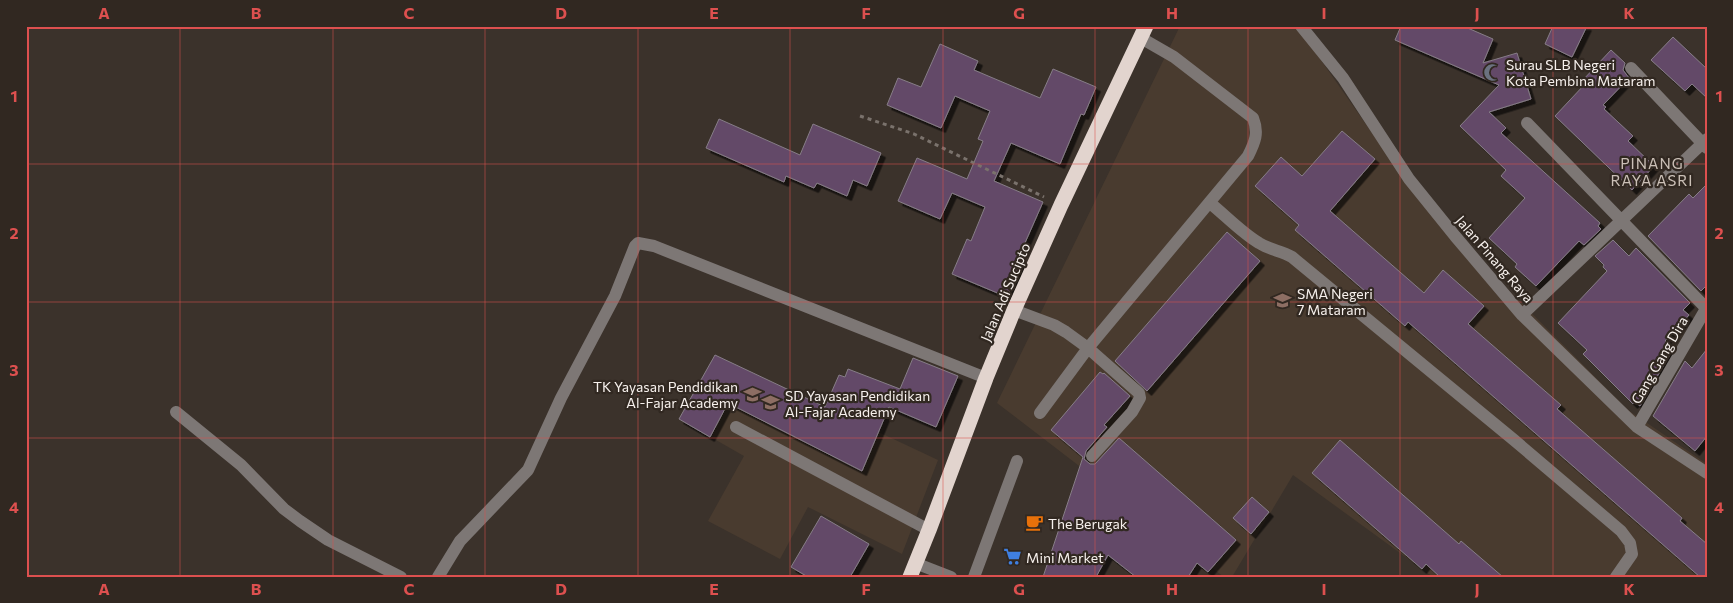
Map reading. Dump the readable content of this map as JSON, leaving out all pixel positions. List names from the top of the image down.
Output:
{
  "streets": {
    "highway": ["Jalan Adi Sucipto"],
    "street": ["Jalan Pinang Raya", "Gang Gang Dira"]
  },
  "crossings": [
    ["Jalan Pinang Raya", "Gang Gang Dira"]
  ],
  "districts": ["PINANG RAYA ASRI"],
  "places": {
    "mosque": ["Surau SLB Negeri Kota Pembina Mataram"],
    "school or university": ["SMA Negeri 7 Mataram", "TK Yayasan Pendidikan Al-Fajar Academy", "SD Yayasan Pendidikan Al-Fajar Academy"],
    "cafe": ["The Berugak"],
    "supermarket": ["Mini Market"]
  },
  "grid": {
    "columns": [
      "A",
      "B",
      "C",
      "D",
      "E",
      "F",
      "G",
      "H",
      "I",
      "J",
      "K"
    ],
    "rows": [
      "1",
      "2",
      "3",
      "4"
    ]
  }
}
